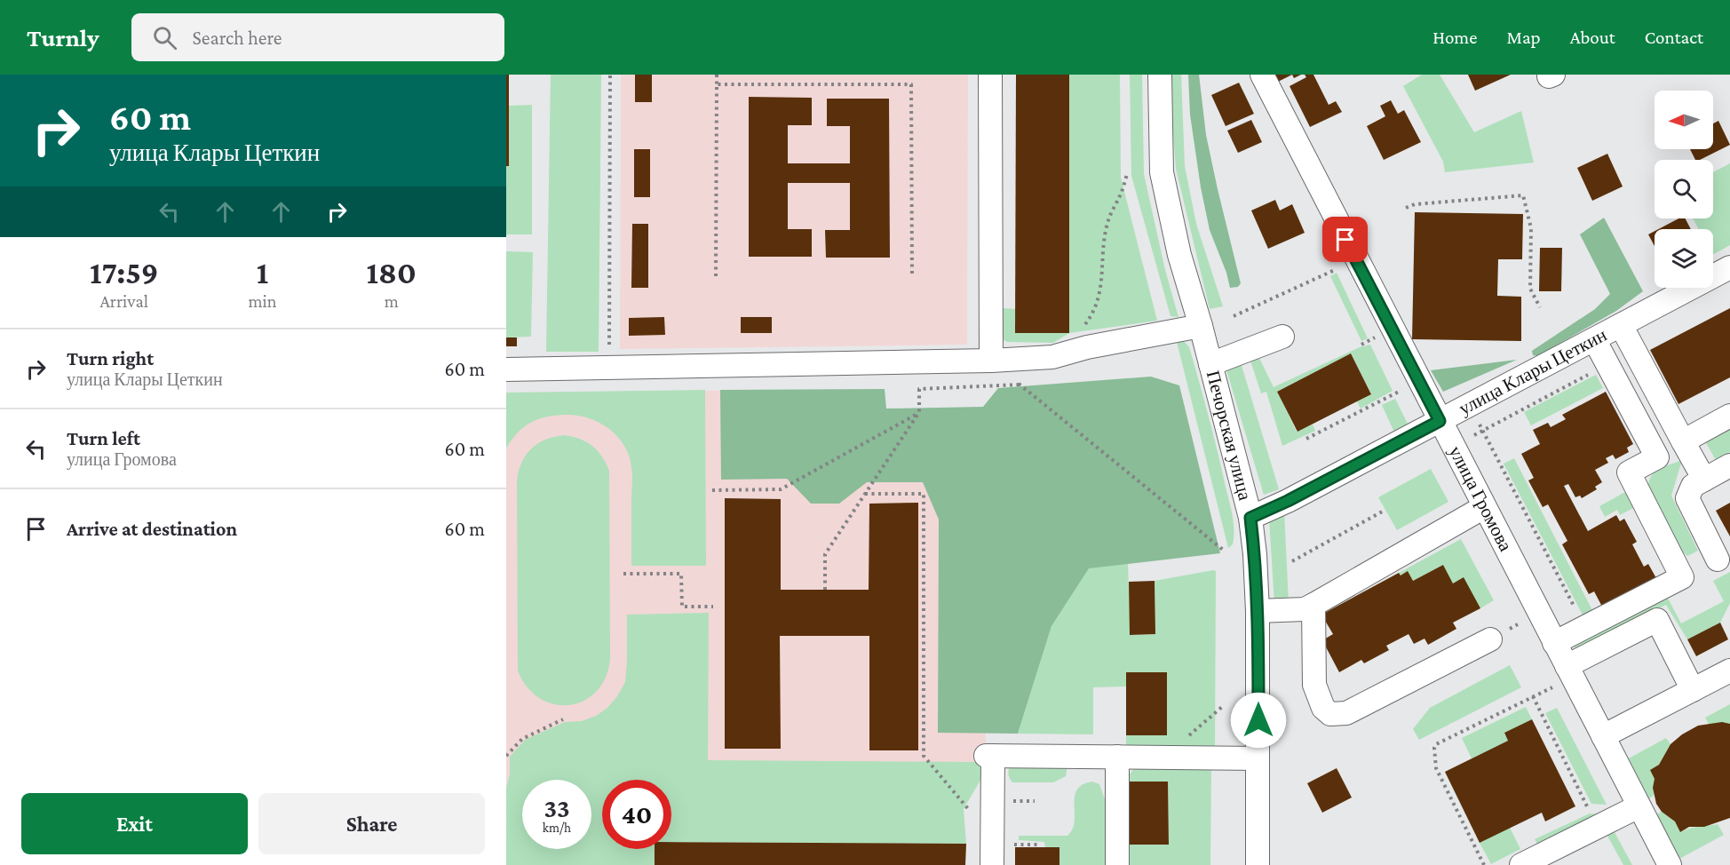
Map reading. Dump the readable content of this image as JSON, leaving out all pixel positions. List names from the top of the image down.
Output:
{
  "streets": {
    "street": ["улица Клары Цеткин", "Печорская улица", "улица Громова"]
  },
  "crossings": [
    ["улица Клары Цеткин", "Печорская улица"],
    ["улица Клары Цеткин", "улица Громова"]
  ],
  "north": "left",
  "page": {
    "header": "Turnly",
    "search": "Search here",
    "nav": [
      "Home",
      "Map",
      "About",
      "Contact"
    ],
    "turn": ["60 m", "улица Клары Цеткин"],
    "eta": [
      "17:59",
      "Arrival",
      "1",
      "min",
      "180",
      "m"
    ],
    "list": [
      {
        "name": "Turn right",
        "note": "улица Клары Цеткин",
        "value": "60 m"
      },
      {
        "name": "Turn left",
        "note": "улица Громова",
        "value": "60 m"
      },
      {
        "name": "Arrive at destination",
        "value": "60 m"
      }
    ],
    "speed": "33 km/h",
    "limit": "40",
    "buttons": ["Exit", "Share"]
  }
}
